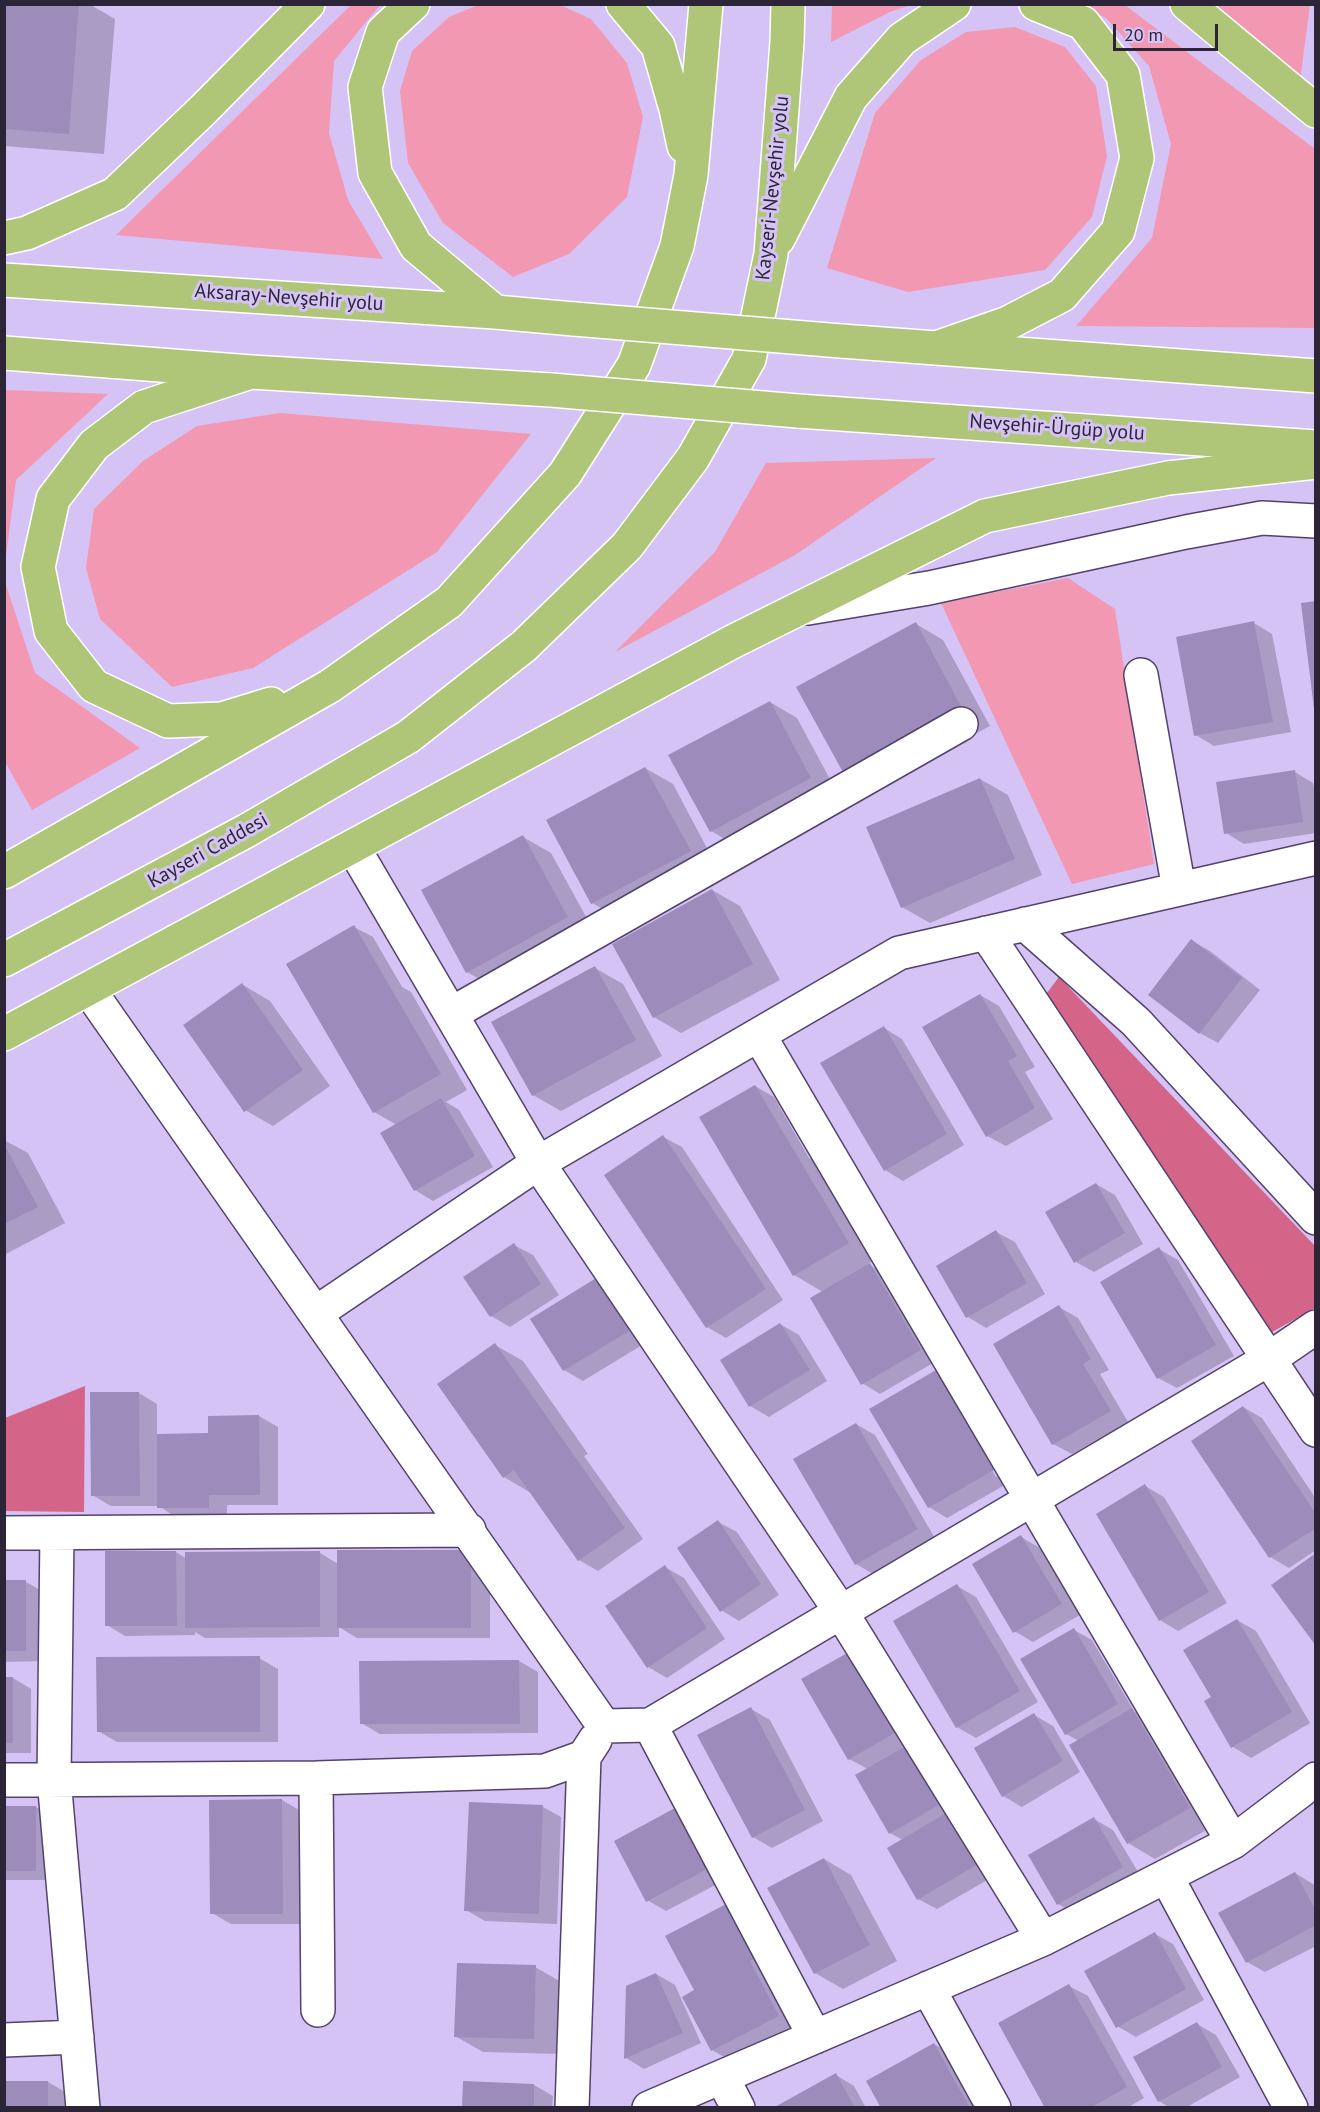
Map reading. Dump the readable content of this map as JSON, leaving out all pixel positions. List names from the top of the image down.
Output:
{
  "streets": {
    "highway": [
      "Kayseri-Nevşehir yolu",
      "Aksaray-Nevşehir yolu",
      "Nevşehir-Ürgüp yolu",
      "Kayseri Caddesi"
    ]
  },
  "crossings": [
    ["Kayseri-Nevşehir yolu", "Kayseri Caddesi"]
  ],
  "scale_bar": "20 m"
}
